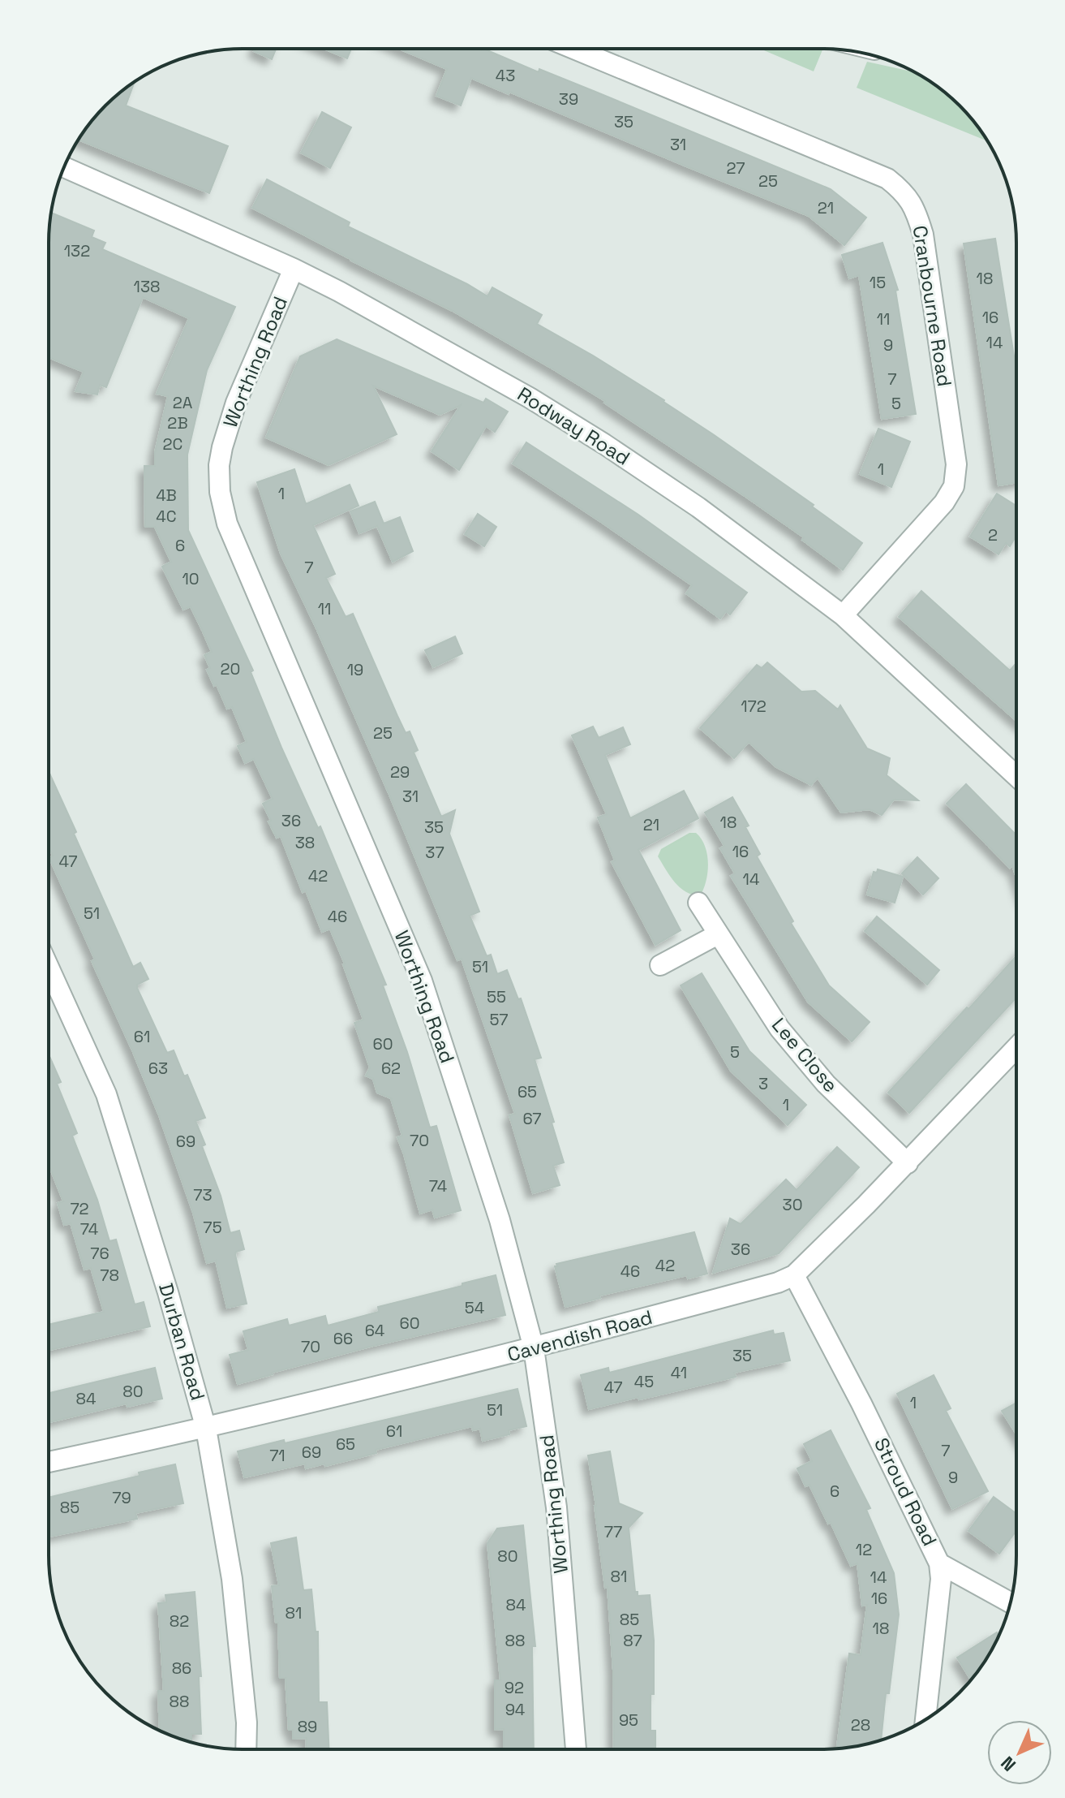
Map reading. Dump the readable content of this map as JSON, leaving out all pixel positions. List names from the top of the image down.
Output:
{
  "streets": {
    "street": [
      "Cranbourne Road",
      "Worthing Road",
      "Rodway Road",
      "Lee Close",
      "Cavendish Road",
      "Durban Road",
      "Stroud Road"
    ]
  },
  "crossings": [
    ["Cranbourne Road", "Rodway Road"],
    ["Worthing Road", "Rodway Road"],
    ["Worthing Road", "Cavendish Road"],
    ["Lee Close", "Cavendish Road"],
    ["Cavendish Road", "Durban Road"],
    ["Cavendish Road", "Stroud Road"]
  ],
  "house_numbers": [
    "43",
    "39",
    "35",
    "31",
    "27",
    "25",
    "21",
    "132",
    "18",
    "15",
    "138",
    "16",
    "11",
    "14",
    "9",
    "7",
    "2A",
    "5",
    "2B",
    "2C",
    "1",
    "1",
    "4B",
    "4C",
    "2",
    "6",
    "7",
    "10",
    "11",
    "20",
    "19",
    "172",
    "25",
    "29",
    "31",
    "36",
    "18",
    "21",
    "35",
    "38",
    "16",
    "37",
    "47",
    "42",
    "14",
    "51",
    "46",
    "51",
    "55",
    "57",
    "61",
    "60",
    "5",
    "63",
    "62",
    "3",
    "65",
    "1",
    "67",
    "70",
    "69",
    "74",
    "73",
    "30",
    "72",
    "75",
    "74",
    "36",
    "76",
    "42",
    "46",
    "78",
    "54",
    "60",
    "64",
    "66",
    "70",
    "35",
    "41",
    "45",
    "47",
    "80",
    "84",
    "1",
    "51",
    "61",
    "65",
    "7",
    "69",
    "71",
    "9",
    "6",
    "79",
    "85",
    "77",
    "12",
    "80",
    "81",
    "14",
    "16",
    "84",
    "81",
    "85",
    "82",
    "18",
    "88",
    "87",
    "86",
    "92",
    "88",
    "94",
    "95",
    "28",
    "89"
  ],
  "north": "bottom left"
}
